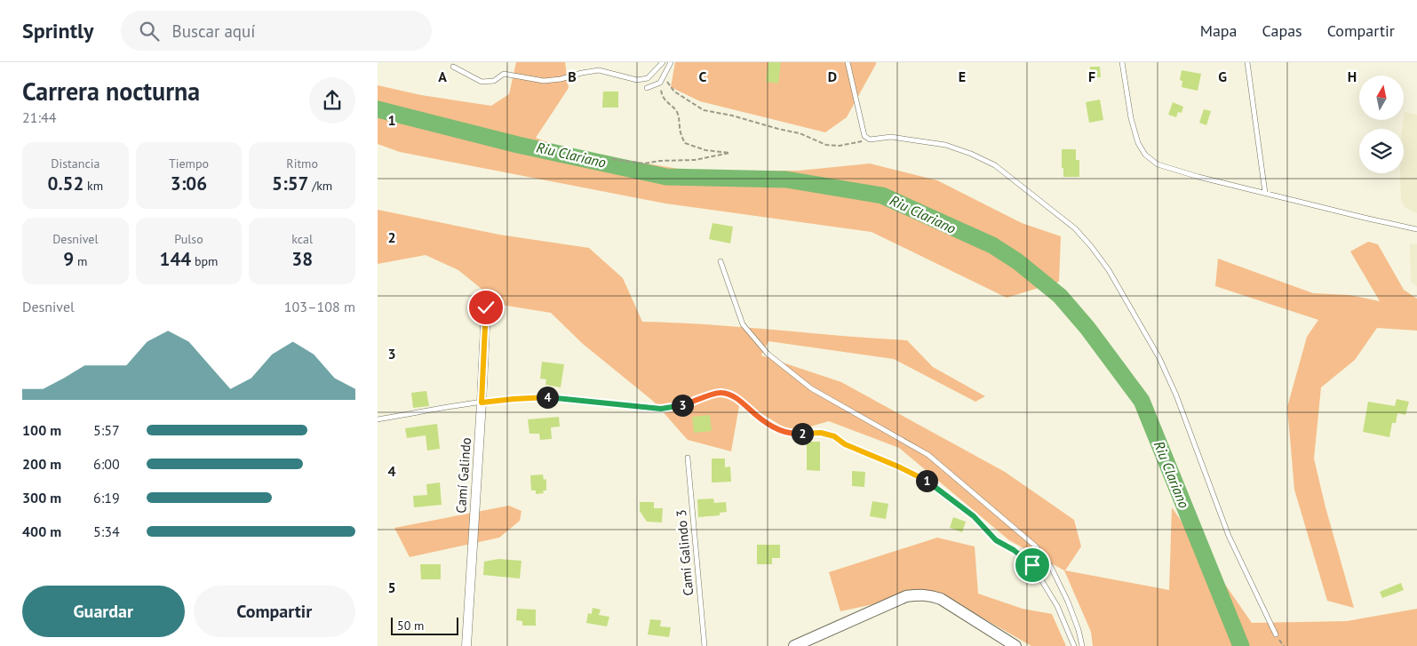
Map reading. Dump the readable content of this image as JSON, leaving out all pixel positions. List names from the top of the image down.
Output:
{
  "streets": {
    "street": ["Camí Galindo"],
    "lane": ["Camí Galindo 3"]
  },
  "water": ["Riu Clariano"],
  "scale_bar": "50 m",
  "north": "top",
  "page": {
    "header": "Sprintly",
    "search": "Buscar aquí",
    "nav": ["Mapa", "Capas", "Compartir"],
    "heading": ["Carrera nocturna", "21:44"],
    "stats": [
      ["Distancia", "0.52 km"],
      ["Tiempo", "3:06"],
      ["Ritmo", "5:57 /km"],
      ["Desnivel", "9 m"],
      ["Pulso", "144 bpm"],
      ["kcal", "38"]
    ],
    "chart": ["Desnivel", "103–108 m"],
    "pins": [
      "4",
      "3",
      "2",
      "1"
    ],
    "list": [
      {
        "name": "100 m",
        "note": "5:57"
      },
      {
        "name": "200 m",
        "note": "6:00"
      },
      {
        "name": "300 m",
        "note": "6:19"
      },
      {
        "name": "400 m",
        "note": "5:34"
      }
    ],
    "buttons": ["Guardar", "Compartir"],
    "scale": "50 m"
  },
  "grid": {
    "columns": [
      "A",
      "B",
      "C",
      "D",
      "E",
      "F",
      "G",
      "H"
    ],
    "rows": [
      "1",
      "2",
      "3",
      "4",
      "5"
    ]
  }
}
